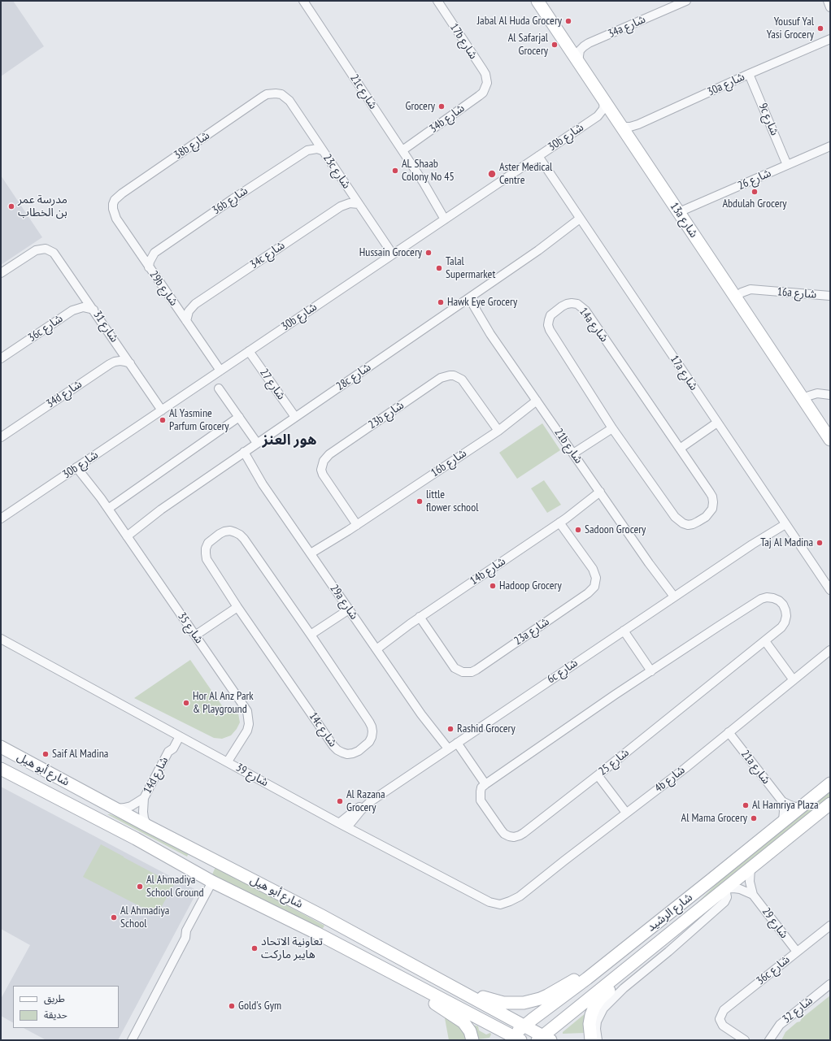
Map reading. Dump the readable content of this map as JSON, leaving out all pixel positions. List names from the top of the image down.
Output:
{
  "streets": {
    "main road": ["13a شارع", "شارع أبو هيل", "شارع الرشيد"],
    "street": [
      "34a شارع",
      "17b شارع",
      "30a شارع",
      "21c شارع",
      "34b شارع",
      "9c شارع",
      "30b شارع",
      "38b شارع",
      "23c شارع",
      "شارع 26",
      "36b شارع",
      "34c شارع",
      "29b شارع",
      "16a شارع",
      "14a شارع",
      "شارع 31",
      "36c شارع",
      "17a شارع",
      "28c شارع",
      "شارع 27",
      "34d شارع",
      "23b شارع",
      "21b شارع",
      "16b شارع",
      "14b شارع",
      "29a شارع",
      "شارع 35",
      "23a شارع",
      "6c شارع",
      "14c شارع",
      "شارع 25",
      "21a شارع",
      "14d شارع",
      "شارع 39",
      "4b شارع",
      "شارع 29",
      "شارع 32"
    ]
  },
  "crossings": [
    ["34a شارع", "13a شارع"],
    ["17b شارع", "34b شارع"],
    ["30a شارع", "9c شارع"],
    ["30a شارع", "13a شارع"],
    ["21c شارع", "34b شارع"],
    ["21c شارع", "30b شارع"],
    ["9c شارع", "شارع 26"],
    ["30b شارع", "23c شارع"],
    ["30b شارع", "13a شارع"],
    ["30b شارع", "29b شارع"],
    ["30b شارع", "شارع 31"],
    ["30b شارع", "17a شارع"],
    ["30b شارع", "شارع 27"],
    ["30b شارع", "شارع 35"],
    ["38b شارع", "23c شارع"],
    ["38b شارع", "29b شارع"],
    ["23c شارع", "36b شارع"],
    ["23c شارع", "34c شارع"],
    ["شارع 26", "13a شارع"],
    ["36b شارع", "29b شارع"],
    ["13a شارع", "16a شارع"],
    ["34c شارع", "29b شارع"],
    ["شارع 31", "36c شارع"],
    ["شارع 31", "34d شارع"],
    ["36c شارع", "شارع 29"],
    ["17a شارع", "28c شارع"],
    ["17a شارع", "6c شارع"],
    ["28c شارع", "شارع 27"],
    ["28c شارع", "21b شارع"],
    ["28c شارع", "29a شارع"],
    ["28c شارع", "شارع 35"],
    ["23b شارع", "16b شارع"],
    ["21b شارع", "16b شارع"],
    ["21b شارع", "14b شارع"],
    ["21b شارع", "6c شارع"],
    ["16b شارع", "29a شارع"],
    ["14b شارع", "29a شارع"],
    ["14b شارع", "23a شارع"],
    ["29a شارع", "6c شارع"],
    ["شارع 35", "شارع 39"],
    ["6c شارع", "شارع 39"],
    ["21a شارع", "4b شارع"],
    ["21a شارع", "شارع الرشيد"],
    ["شارع أبو هيل", "14d شارع"],
    ["شارع أبو هيل", "شارع الرشيد"],
    ["14d شارع", "شارع 39"],
    ["شارع 39", "4b شارع"],
    ["شارع الرشيد", "شارع 29"]
  ],
  "districts": ["هور العنز"],
  "places": [
    "Jabal Al Huda Grocery",
    "Yousuf Yal Yasi Grocery",
    "Al Safarjal Grocery",
    "Grocery",
    "AL Shaab Colony No 45",
    "Aster Medical Centre",
    "Abdulah Grocery",
    "مدرسة عمر بن الخطاب",
    "Hussain Grocery",
    "Talal Supermarket",
    "Hawk Eye Grocery",
    "Al Yasmine Parfum Grocery",
    "little flower school",
    "Sadoon Grocery",
    "Taj Al Madina",
    "Hadoop Grocery",
    "Hor Al Anz Park & Playground",
    "Rashid Grocery",
    "Saif Al Madina",
    "Al Razana Grocery",
    "Al Hamriya Plaza",
    "Al Mama Grocery",
    "Al Ahmadiya School Ground",
    "Al Ahmadiya School",
    "تعاونية الاتحاد هايبر ماركت",
    "Gold's Gym"
  ],
  "legend": ["طريق", "حديقة"]
}
